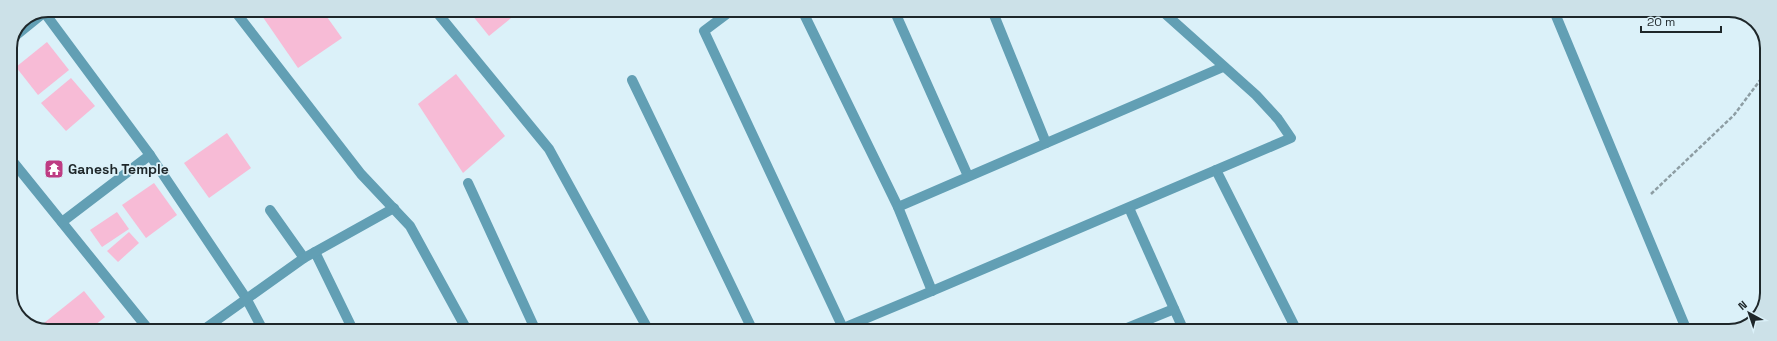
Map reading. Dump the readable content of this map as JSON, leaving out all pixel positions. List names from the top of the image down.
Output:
{
  "places": {
    "temple": ["Ganesh Temple"]
  },
  "scale_bar": "20 m",
  "north": "top left"
}
